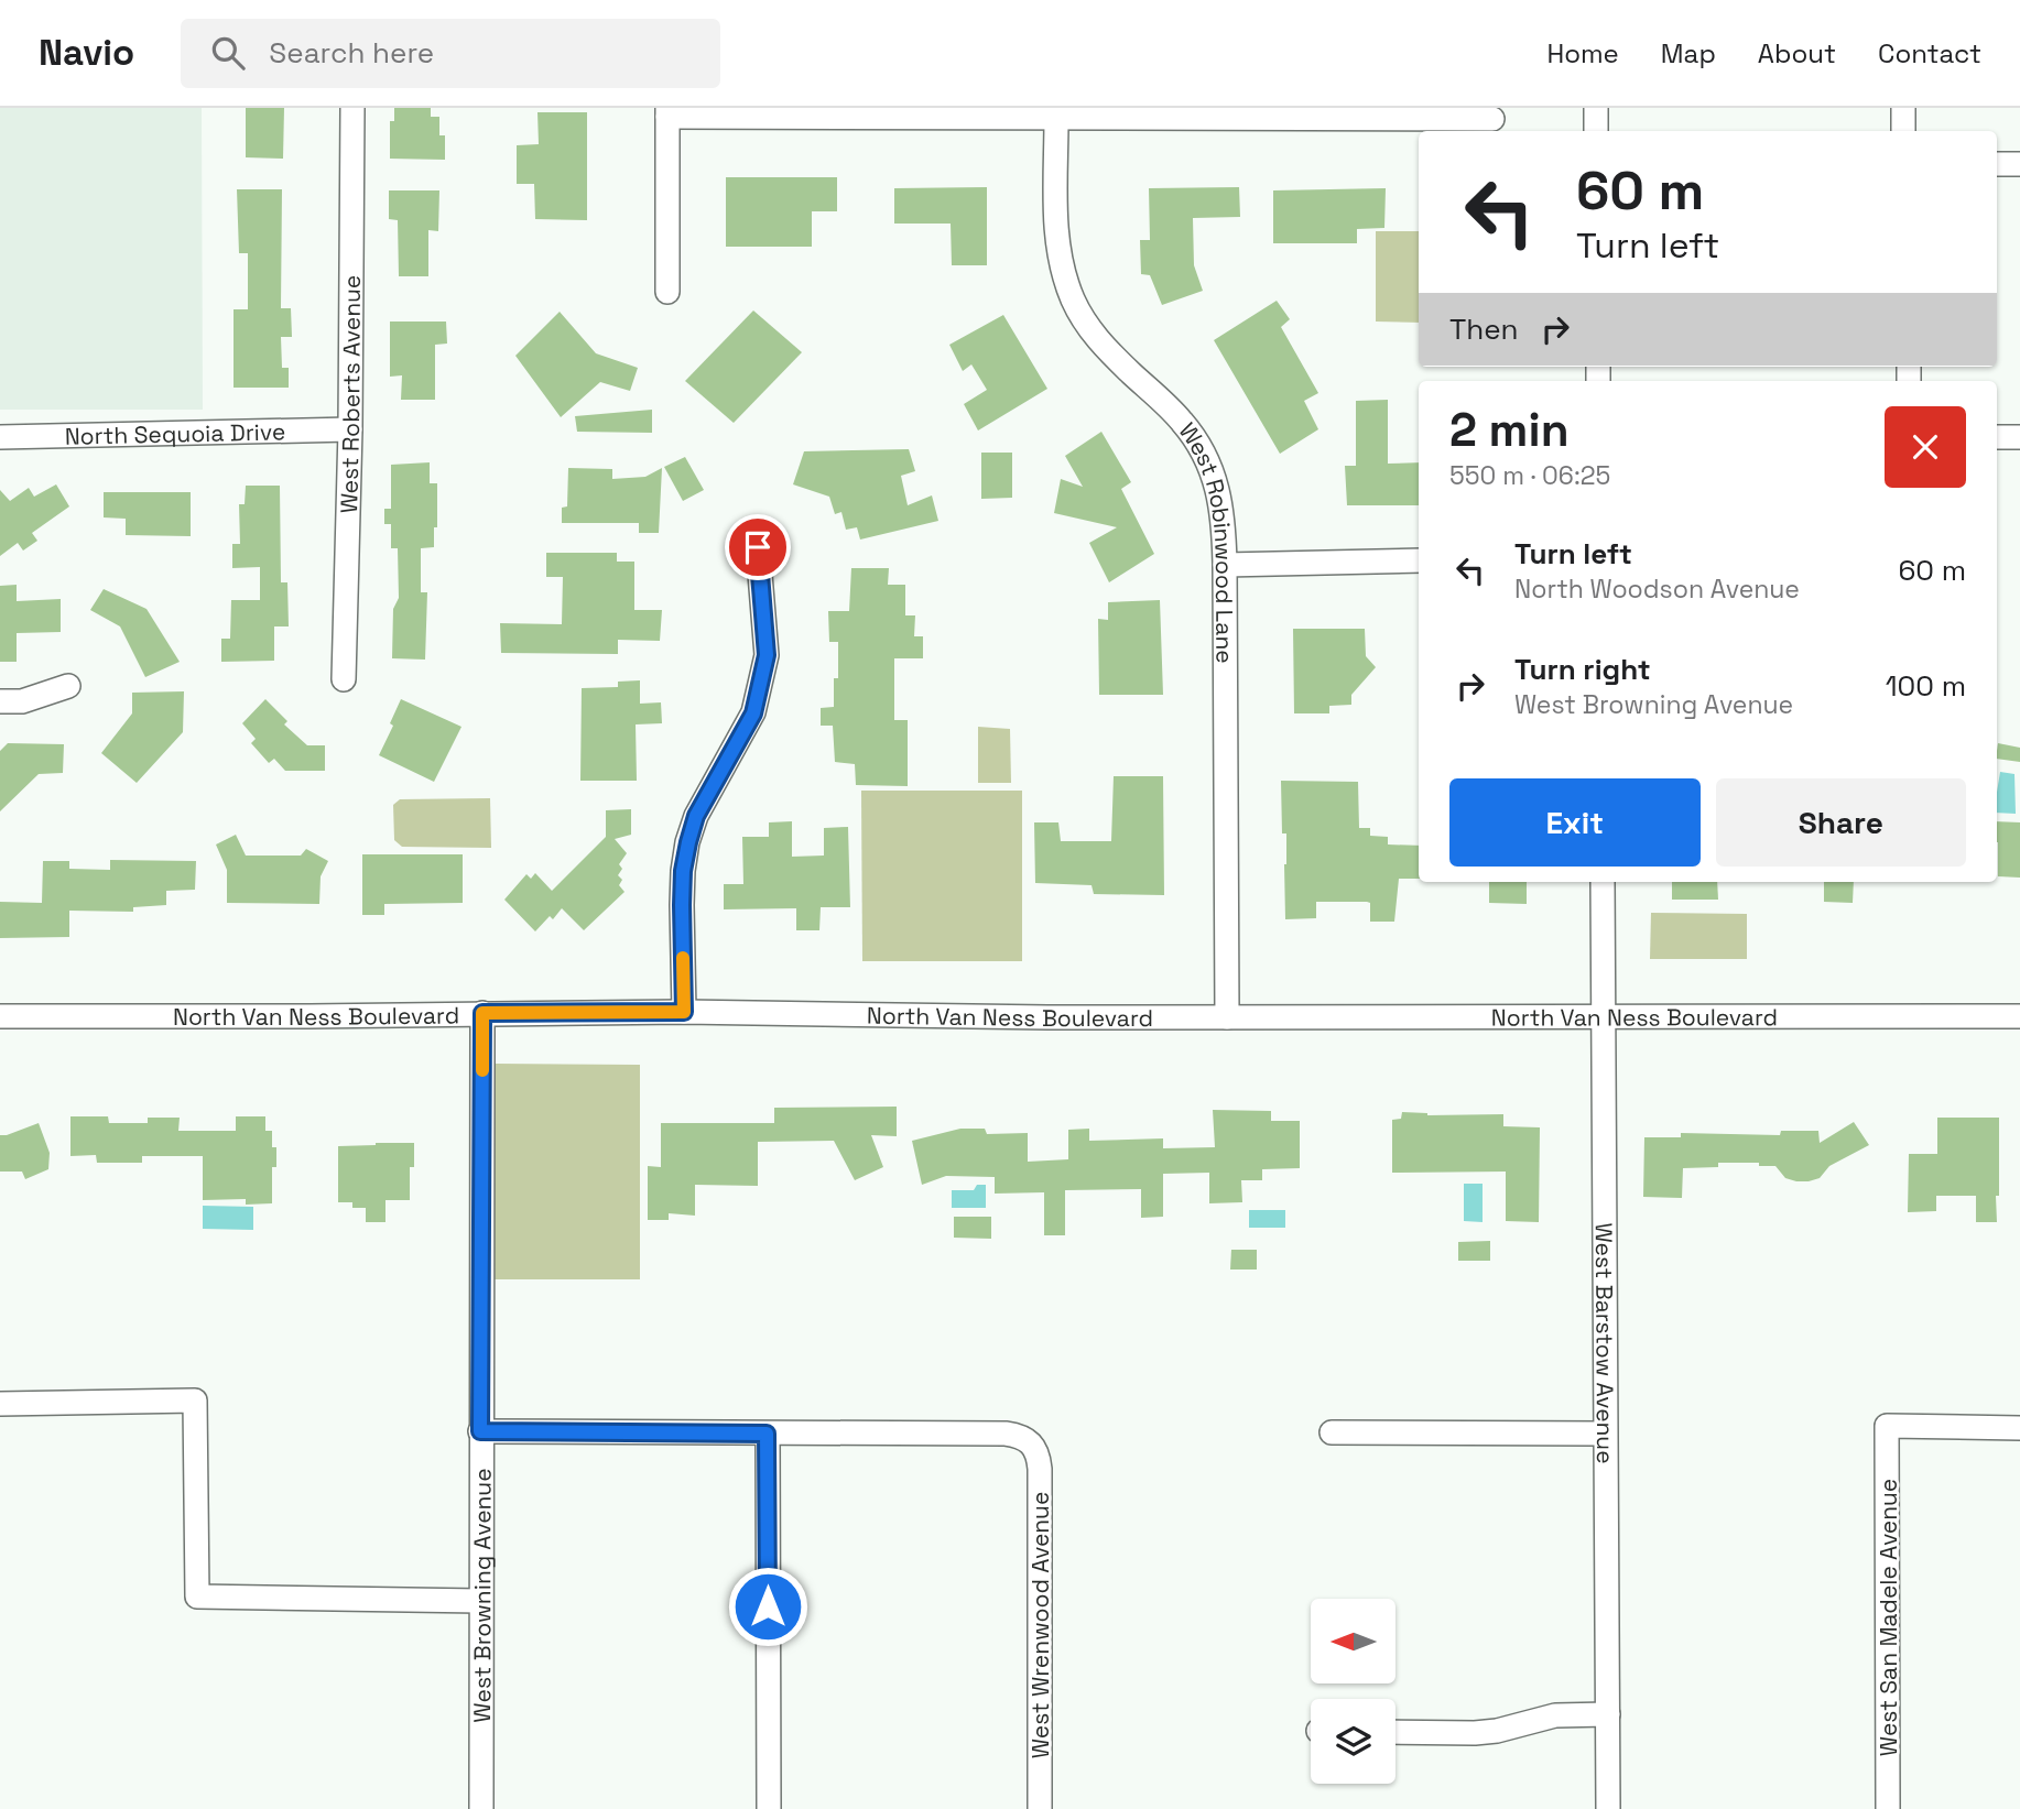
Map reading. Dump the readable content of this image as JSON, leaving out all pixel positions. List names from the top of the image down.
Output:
{
  "streets": {
    "street": [
      "West Roberts Avenue",
      "North Sequoia Drive",
      "West Robinwood Lane",
      "North Van Ness Boulevard",
      "West Barstow Avenue",
      "West Browning Avenue",
      "West San Madele Avenue",
      "West Wrenwood Avenue"
    ]
  },
  "crossings": [
    ["West Roberts Avenue", "North Sequoia Drive"],
    ["West Robinwood Lane", "North Van Ness Boulevard"],
    ["North Van Ness Boulevard", "West Barstow Avenue"],
    ["North Van Ness Boulevard", "West Browning Avenue"]
  ],
  "north": "left",
  "page": {
    "header": "Navio",
    "search": "Search here",
    "nav": [
      "Home",
      "Map",
      "About",
      "Contact"
    ],
    "turn": ["60 m", "Turn left"],
    "then": "Then",
    "heading": ["2 min", "550 m · 06:25"],
    "list": [
      {
        "name": "Turn left",
        "note": "North Woodson Avenue",
        "value": "60 m"
      },
      {
        "name": "Turn right",
        "note": "West Browning Avenue",
        "value": "100 m"
      }
    ],
    "buttons": ["Exit", "Share"]
  }
}
